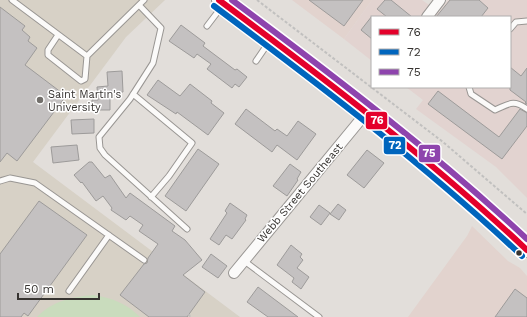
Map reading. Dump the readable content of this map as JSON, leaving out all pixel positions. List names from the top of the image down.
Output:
{
  "streets": {
    "street": ["Webb Street Southeast"]
  },
  "places": ["Saint Martin's University"],
  "lines": ["transit line 76", "transit line 75", "transit line 72"],
  "legend": ["76", "72", "75"],
  "scale_bar": "50 m"
}
